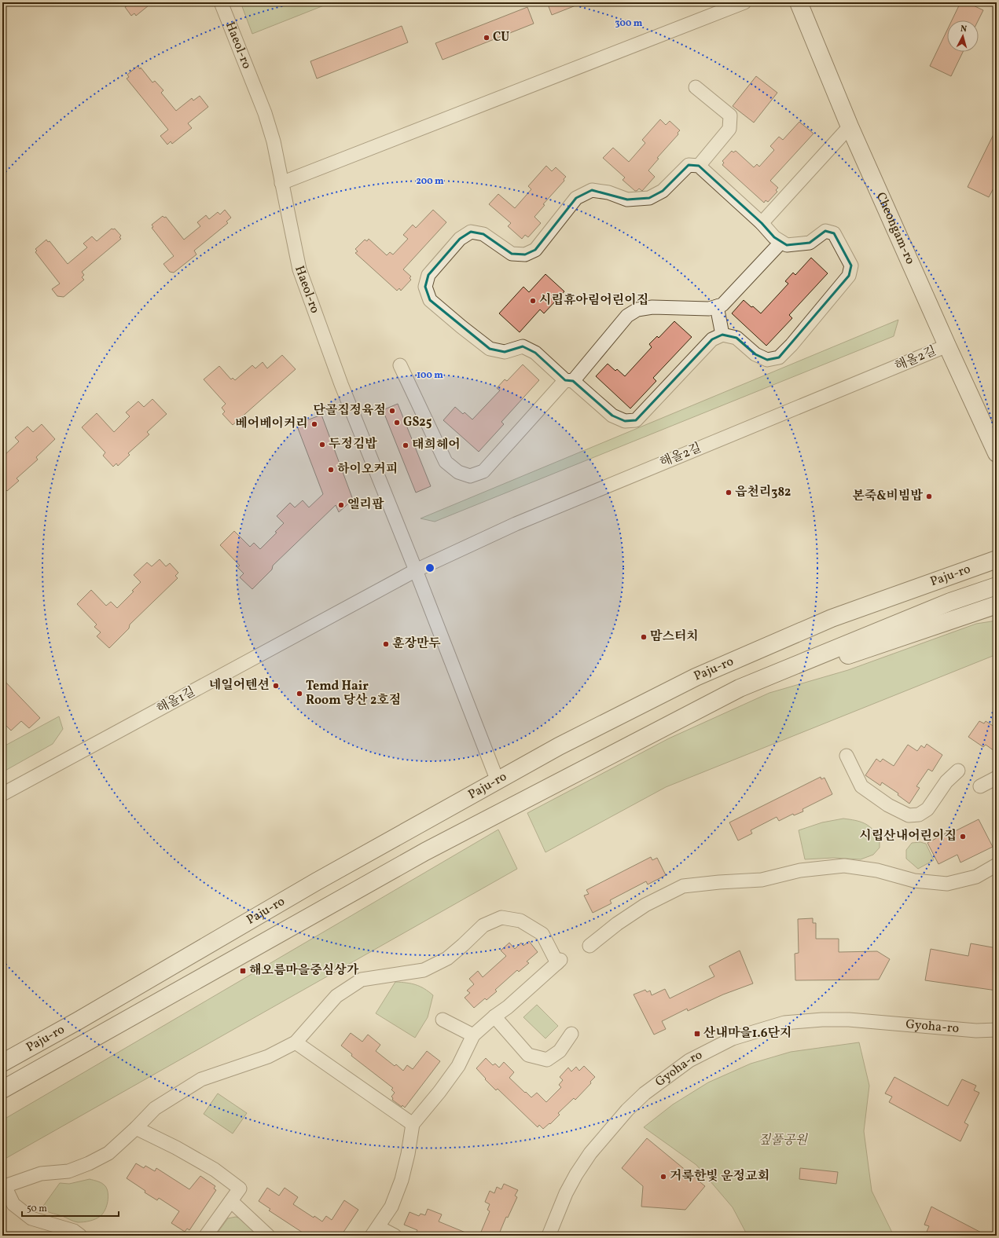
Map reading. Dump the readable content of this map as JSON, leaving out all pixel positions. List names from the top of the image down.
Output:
{
  "streets": {
    "main road": ["Cheongam-ro", "Paju-ro"],
    "street": [
      "Haeol-ro",
      "해올2길",
      "해올1길",
      "Gyoha-ro"
    ]
  },
  "crossings": [
    ["Haeol-ro", "해올2길"],
    ["Haeol-ro", "Paju-ro"],
    ["Haeol-ro", "해올1길"],
    ["Cheongam-ro", "해올2길"],
    ["해올2길", "해올1길"]
  ],
  "parks": ["짚풀공원"],
  "places": {
    "other": [
      "CU",
      "시립휴아림어린이집",
      "단골집정육점",
      "GS25",
      "베어베이커리",
      "두정김밥",
      "태희헤어",
      "하이오커피",
      "읍천리382",
      "본죽&비빔밥",
      "엘리팝",
      "맘스터치",
      "훈장만두",
      "네일어텐션",
      "Temd Hair Room 당산 2호점",
      "시립산내어린이집",
      "거룩한빛 운정교회"
    ],
    "transit": ["해오름마을중심상가", "산내마을1.6단지"]
  },
  "scale_bar": "50 m",
  "north": "top",
  "rings": ["300 m", "200 m", "100 m"]
}
